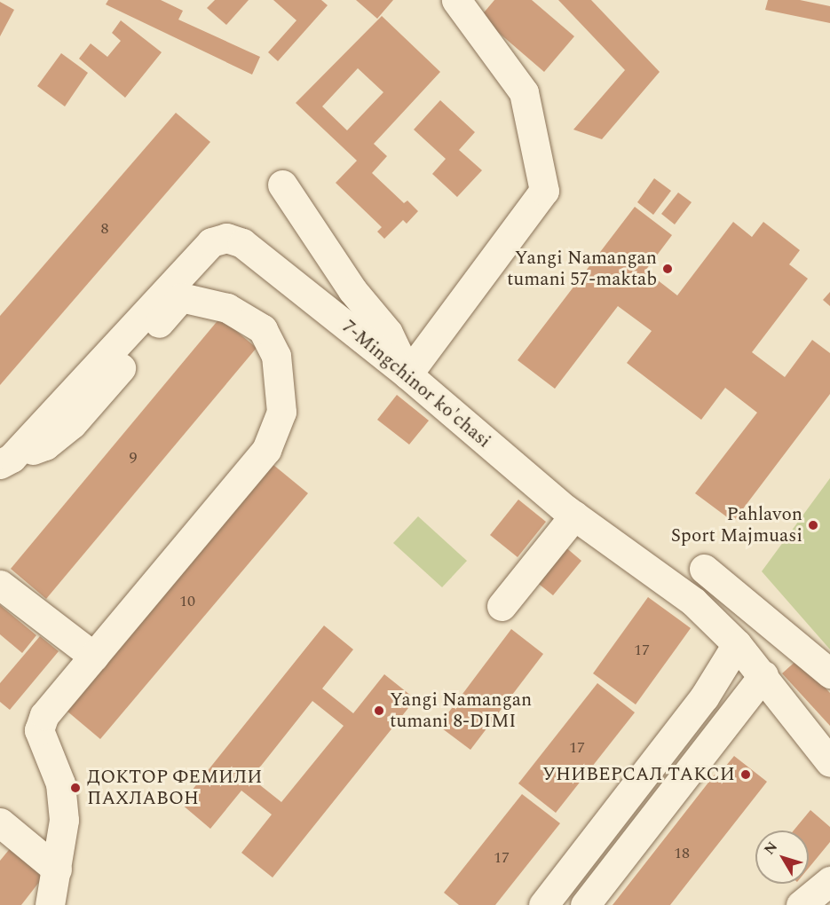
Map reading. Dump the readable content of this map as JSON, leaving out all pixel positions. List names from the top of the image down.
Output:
{
  "streets": {
    "street": ["7-Mingchinor ko'chasi"]
  },
  "places": [
    "Yangi Namangan tumani 57-maktab",
    "Pahlavon Sport Majmuasi",
    "Yangi Namangan tumani 8-DIMI",
    "УНИВЕРСАЛ ТАКСИ",
    "ДОКТОР ФЕМИЛИ ПАХЛАВОН"
  ],
  "house_numbers": [
    "8",
    "9",
    "10",
    "17",
    "17",
    "18",
    "17"
  ],
  "north": "top left"
}
